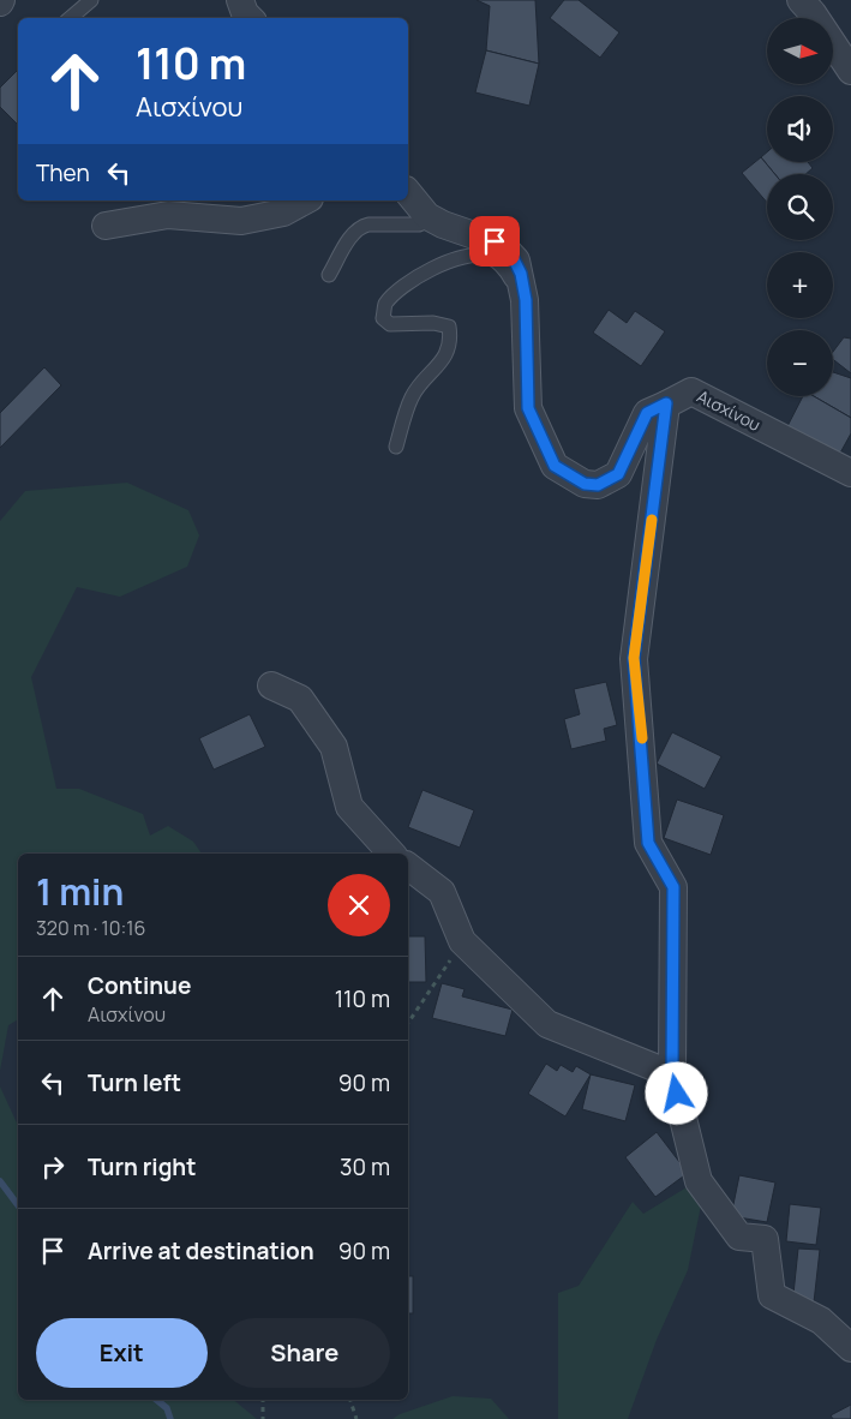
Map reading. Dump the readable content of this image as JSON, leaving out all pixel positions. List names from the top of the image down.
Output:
{
  "streets": {
    "street": ["Αισχίνου"]
  },
  "north": "right",
  "page": {
    "map_buttons": ["+", "−"],
    "turn": ["110 m", "Αισχίνου"],
    "then": "Then",
    "heading": ["1 min", "320 m · 10:16"],
    "list": [
      {
        "name": "Continue",
        "note": "Αισχίνου",
        "value": "110 m"
      },
      {
        "name": "Turn left",
        "value": "90 m"
      },
      {
        "name": "Turn right",
        "value": "30 m"
      },
      {
        "name": "Arrive at destination",
        "value": "90 m"
      }
    ],
    "buttons": ["Exit", "Share"]
  }
}
